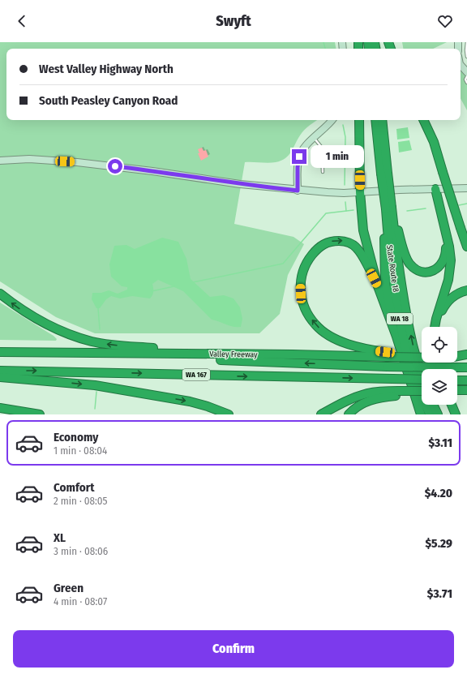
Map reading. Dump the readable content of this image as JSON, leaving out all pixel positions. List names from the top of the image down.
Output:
{
  "streets": {
    "highway": [
      "State Route 18",
      "WA 18",
      "Valley Freeway",
      "WA 167"
    ]
  },
  "page": {
    "header": "Swyft",
    "banner": ["West Valley Highway North", "South Peasley Canyon Road"],
    "bubble": "1 min",
    "list": [
      {
        "name": "Economy",
        "note": "1 min · 08:04",
        "value": "$3.11"
      },
      {
        "name": "Comfort",
        "note": "2 min · 08:05",
        "value": "$4.20"
      },
      {
        "name": "XL",
        "note": "3 min · 08:06",
        "value": "$5.29"
      },
      {
        "name": "Green",
        "note": "4 min · 08:07",
        "value": "$3.71"
      }
    ],
    "buttons": "Confirm"
  }
}
